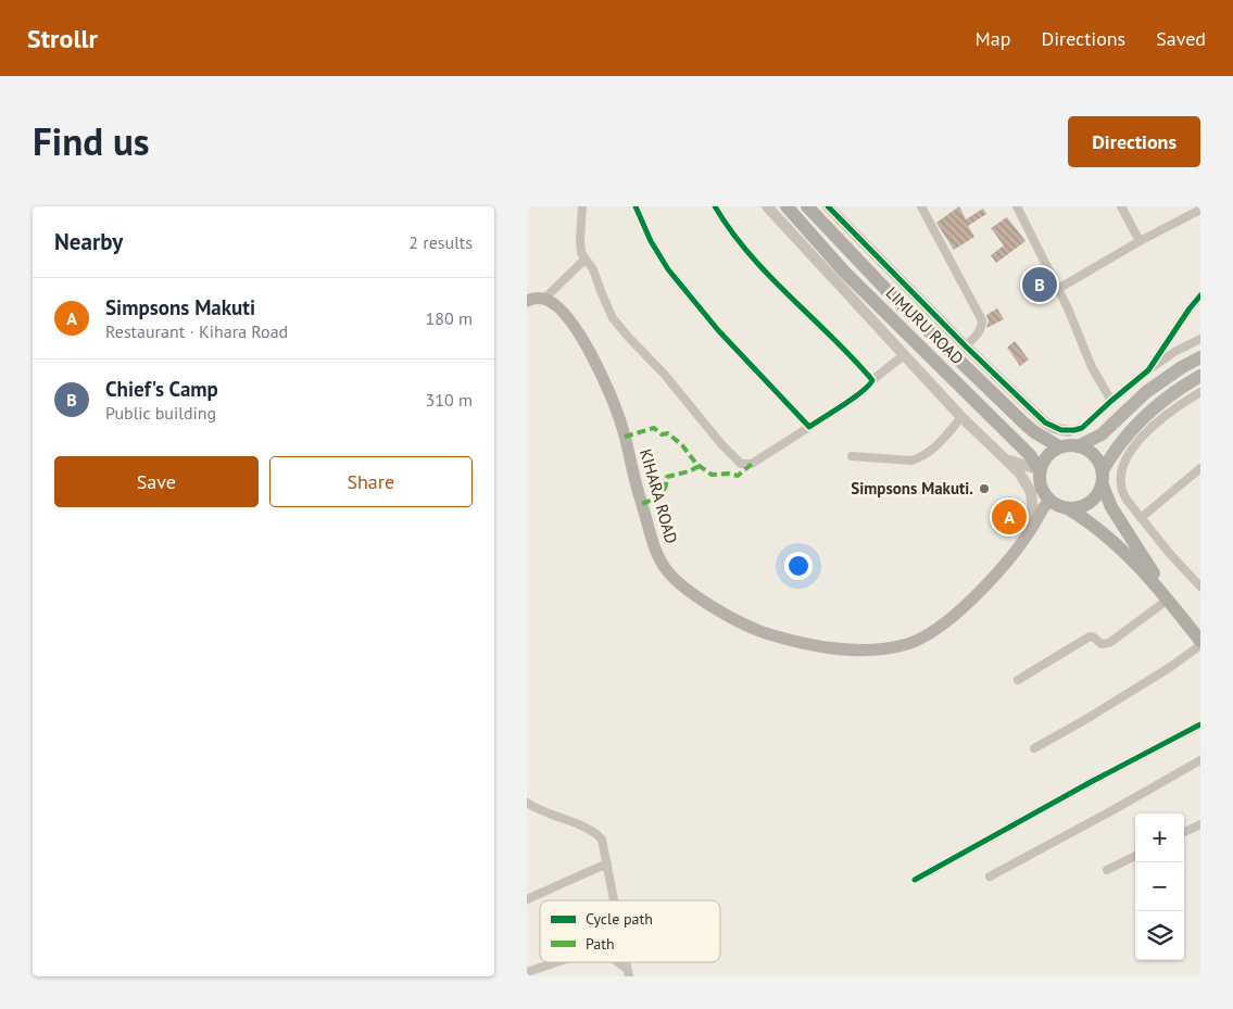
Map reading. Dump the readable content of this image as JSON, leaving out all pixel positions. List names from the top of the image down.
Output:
{
  "streets": {
    "highway": ["LIMURU ROAD"],
    "main road": ["KIHARA ROAD"]
  },
  "crossings": [
    ["LIMURU ROAD", "KIHARA ROAD"]
  ],
  "places": ["Simpsons Makuti."],
  "legend": ["Cycle path", "Path"],
  "page": {
    "header": "Strollr",
    "nav": ["Map", "Directions", "Saved"],
    "title": "Find us",
    "buttons": [
      "Directions",
      ["Save", "Share"]
    ],
    "heading": ["Nearby", "2 results"],
    "pins": ["B", "A"],
    "list": [
      {
        "mark": "A",
        "name": "Simpsons Makuti",
        "note": "Restaurant · Kihara Road",
        "value": "180 m"
      },
      {
        "mark": "B",
        "name": "Chief's Camp",
        "note": "Public building",
        "value": "310 m"
      }
    ],
    "map_buttons": ["+", "−"]
  }
}
